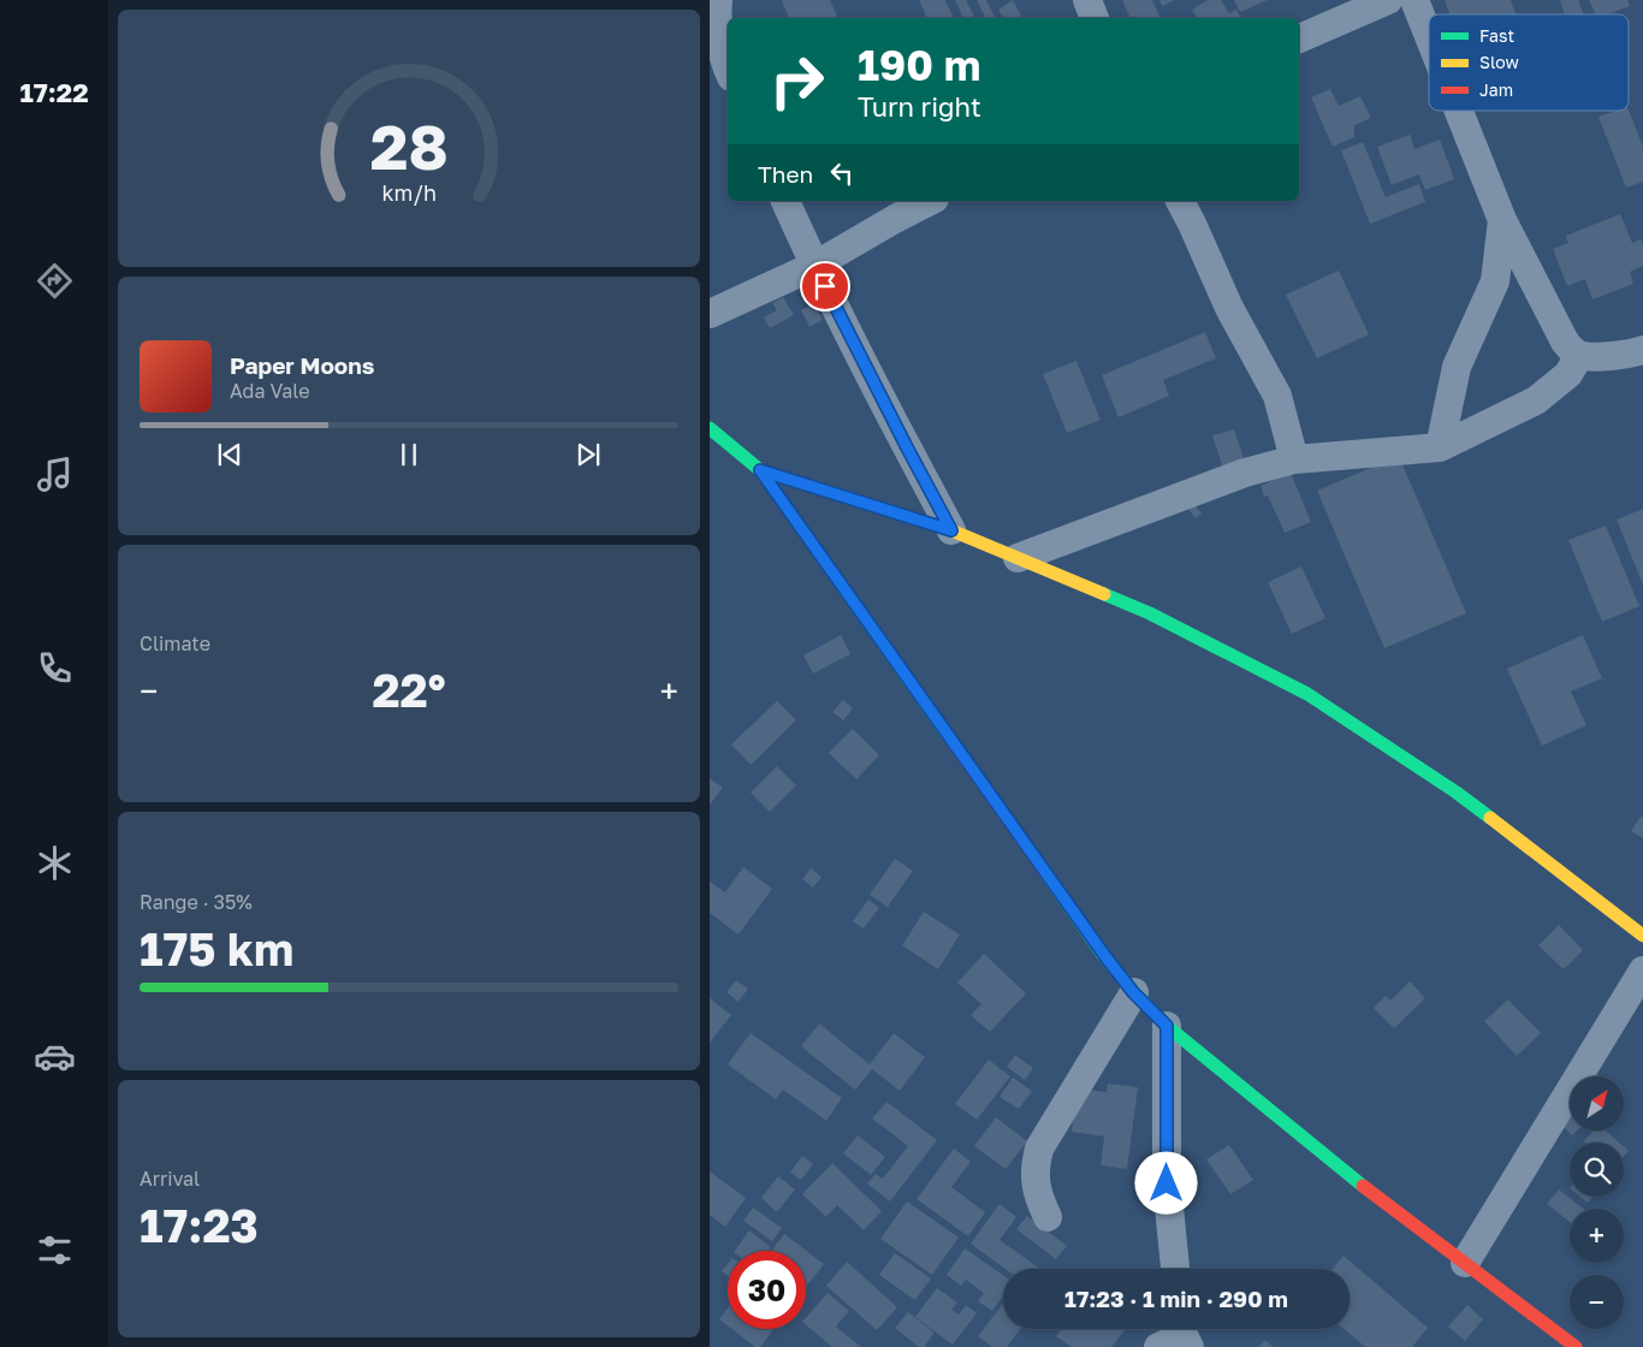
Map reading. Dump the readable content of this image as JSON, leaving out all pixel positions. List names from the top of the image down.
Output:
{
  "legend": ["Fast", "Slow", "Jam"],
  "north": "top right",
  "page": {
    "tabs": "17:22",
    "turn": ["190 m", "Turn right"],
    "then": "Then",
    "song": ["Paper Moons", "Ada Vale"],
    "tile": [
      "Climate",
      ["Range · 35%", "175 km"],
      ["Arrival", "17:23"]
    ],
    "heat": ["−", "22°", "+"],
    "map_buttons": ["+", "−"],
    "limit": "30",
    "trip": "17:23 · 1 min · 290 m",
    "gauge": ["28", "km/h"]
  }
}
